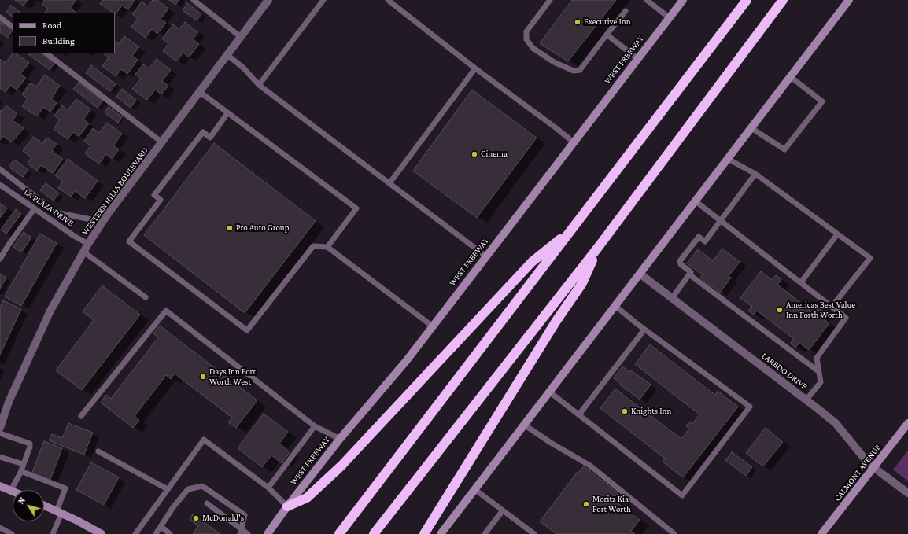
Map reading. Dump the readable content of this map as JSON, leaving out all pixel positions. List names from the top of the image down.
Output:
{
  "streets": {
    "main road": ["WEST FREEWAY", "CALMONT AVENUE"],
    "street": ["WESTERN HILLS BOULEVARD", "LAREDO DRIVE"],
    "lane": ["LA PLAZA DRIVE"]
  },
  "crossings": [
    ["WESTERN HILLS BOULEVARD", "LA PLAZA DRIVE"],
    ["LAREDO DRIVE", "CALMONT AVENUE"]
  ],
  "places": [
    "Executive Inn",
    "Cinema",
    "Pro Auto Group",
    "Americas Best Value Inn Forth Worth",
    "Days Inn Fort Worth West",
    "Knights Inn",
    "Moritz Kia Fort Worth",
    "McDonald's"
  ],
  "legend": ["Road", "Building"],
  "north": "top left"
}
